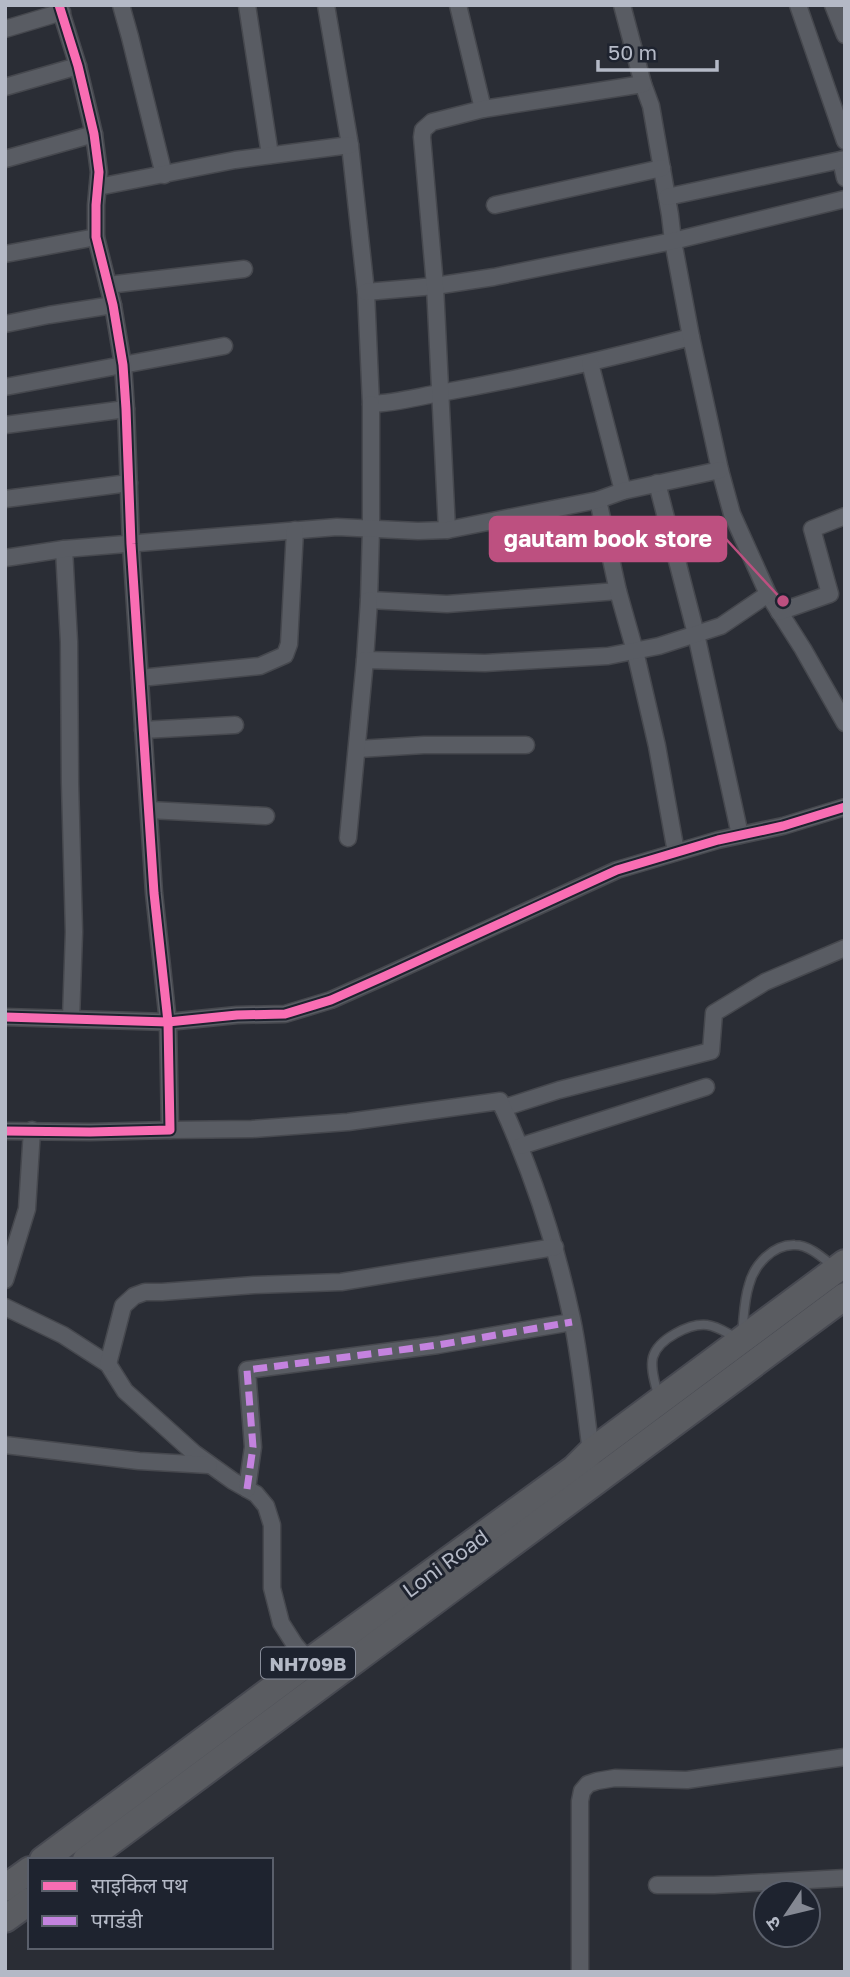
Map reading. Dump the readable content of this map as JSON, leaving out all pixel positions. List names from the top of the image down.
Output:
{
  "streets": {
    "highway": ["Loni Road", "NH709B"]
  },
  "places": ["gautam book store"],
  "legend": ["साइकिल पथ", "पगडंडी"],
  "scale_bar": "50 m",
  "north": "bottom left"
}
